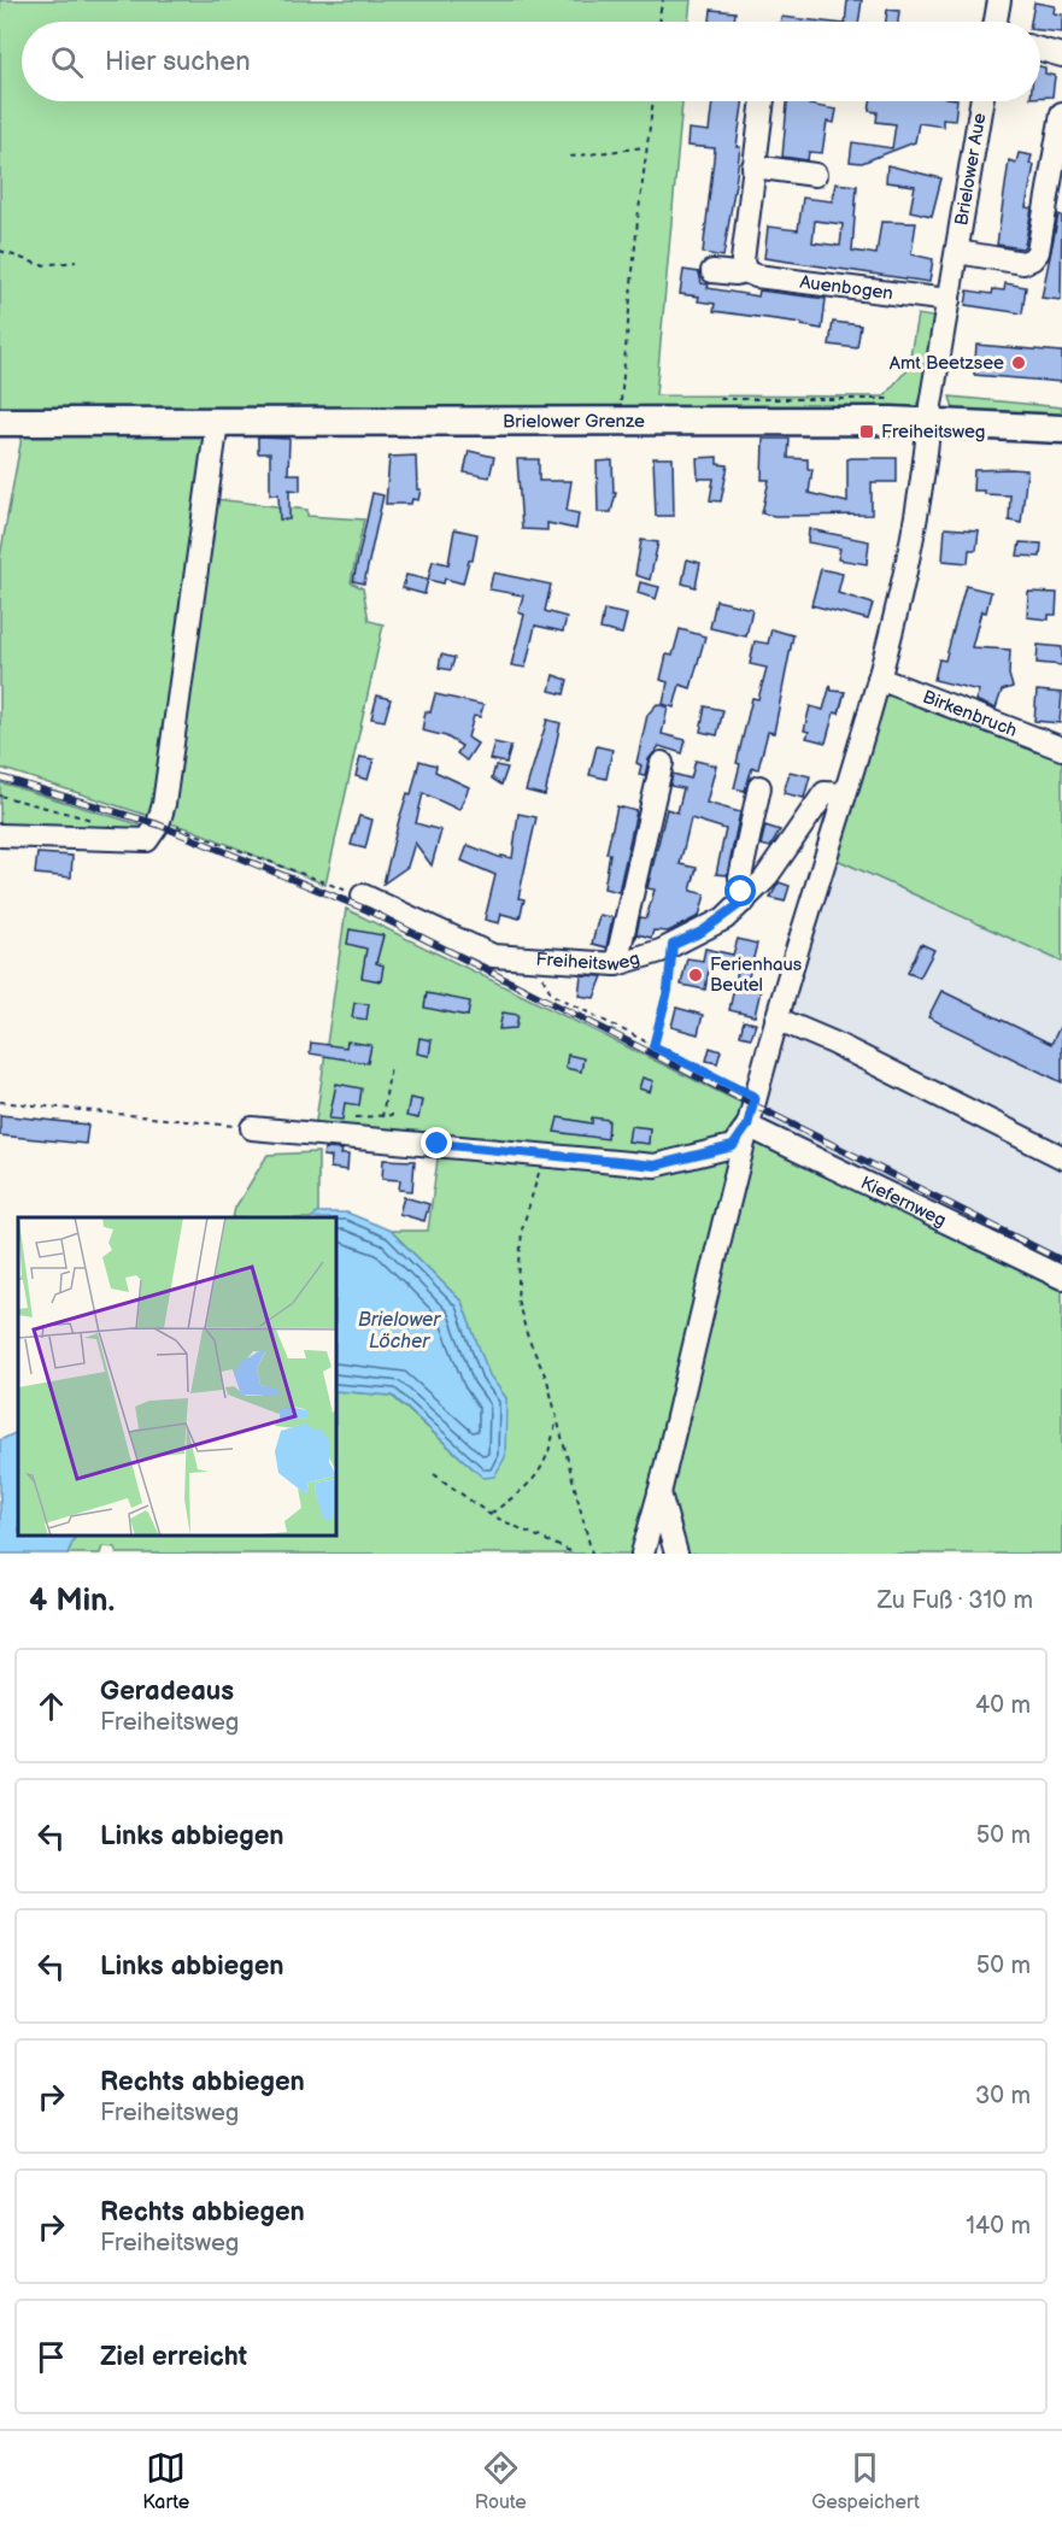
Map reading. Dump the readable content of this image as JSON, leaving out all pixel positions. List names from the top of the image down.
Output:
{
  "streets": {
    "main road": ["Brielower Grenze"],
    "street": [
      "Brielower Aue",
      "Auenbogen",
      "Birkenbruch",
      "Freiheitsweg",
      "Kiefernweg"
    ]
  },
  "crossings": [
    ["Brielower Aue", "Auenbogen"],
    ["Brielower Aue", "Brielower Grenze"]
  ],
  "water": ["Brielower Löcher"],
  "places": {
    "other": ["Amt Beetzsee", "Ferienhaus Beutel"],
    "transit": ["Freiheitsweg"]
  },
  "page": {
    "search": "Hier suchen",
    "heading": ["4 Min.", "Zu Fuß · 310 m"],
    "list": [
      ["Geradeaus", "Freiheitsweg", "40 m"],
      ["Links abbiegen", "50 m"],
      ["Links abbiegen", "50 m"],
      ["Rechts abbiegen", "Freiheitsweg", "30 m"],
      ["Rechts abbiegen", "Freiheitsweg", "140 m"],
      "Ziel erreicht"
    ],
    "nav": ["Karte", "Route", "Gespeichert"]
  }
}
